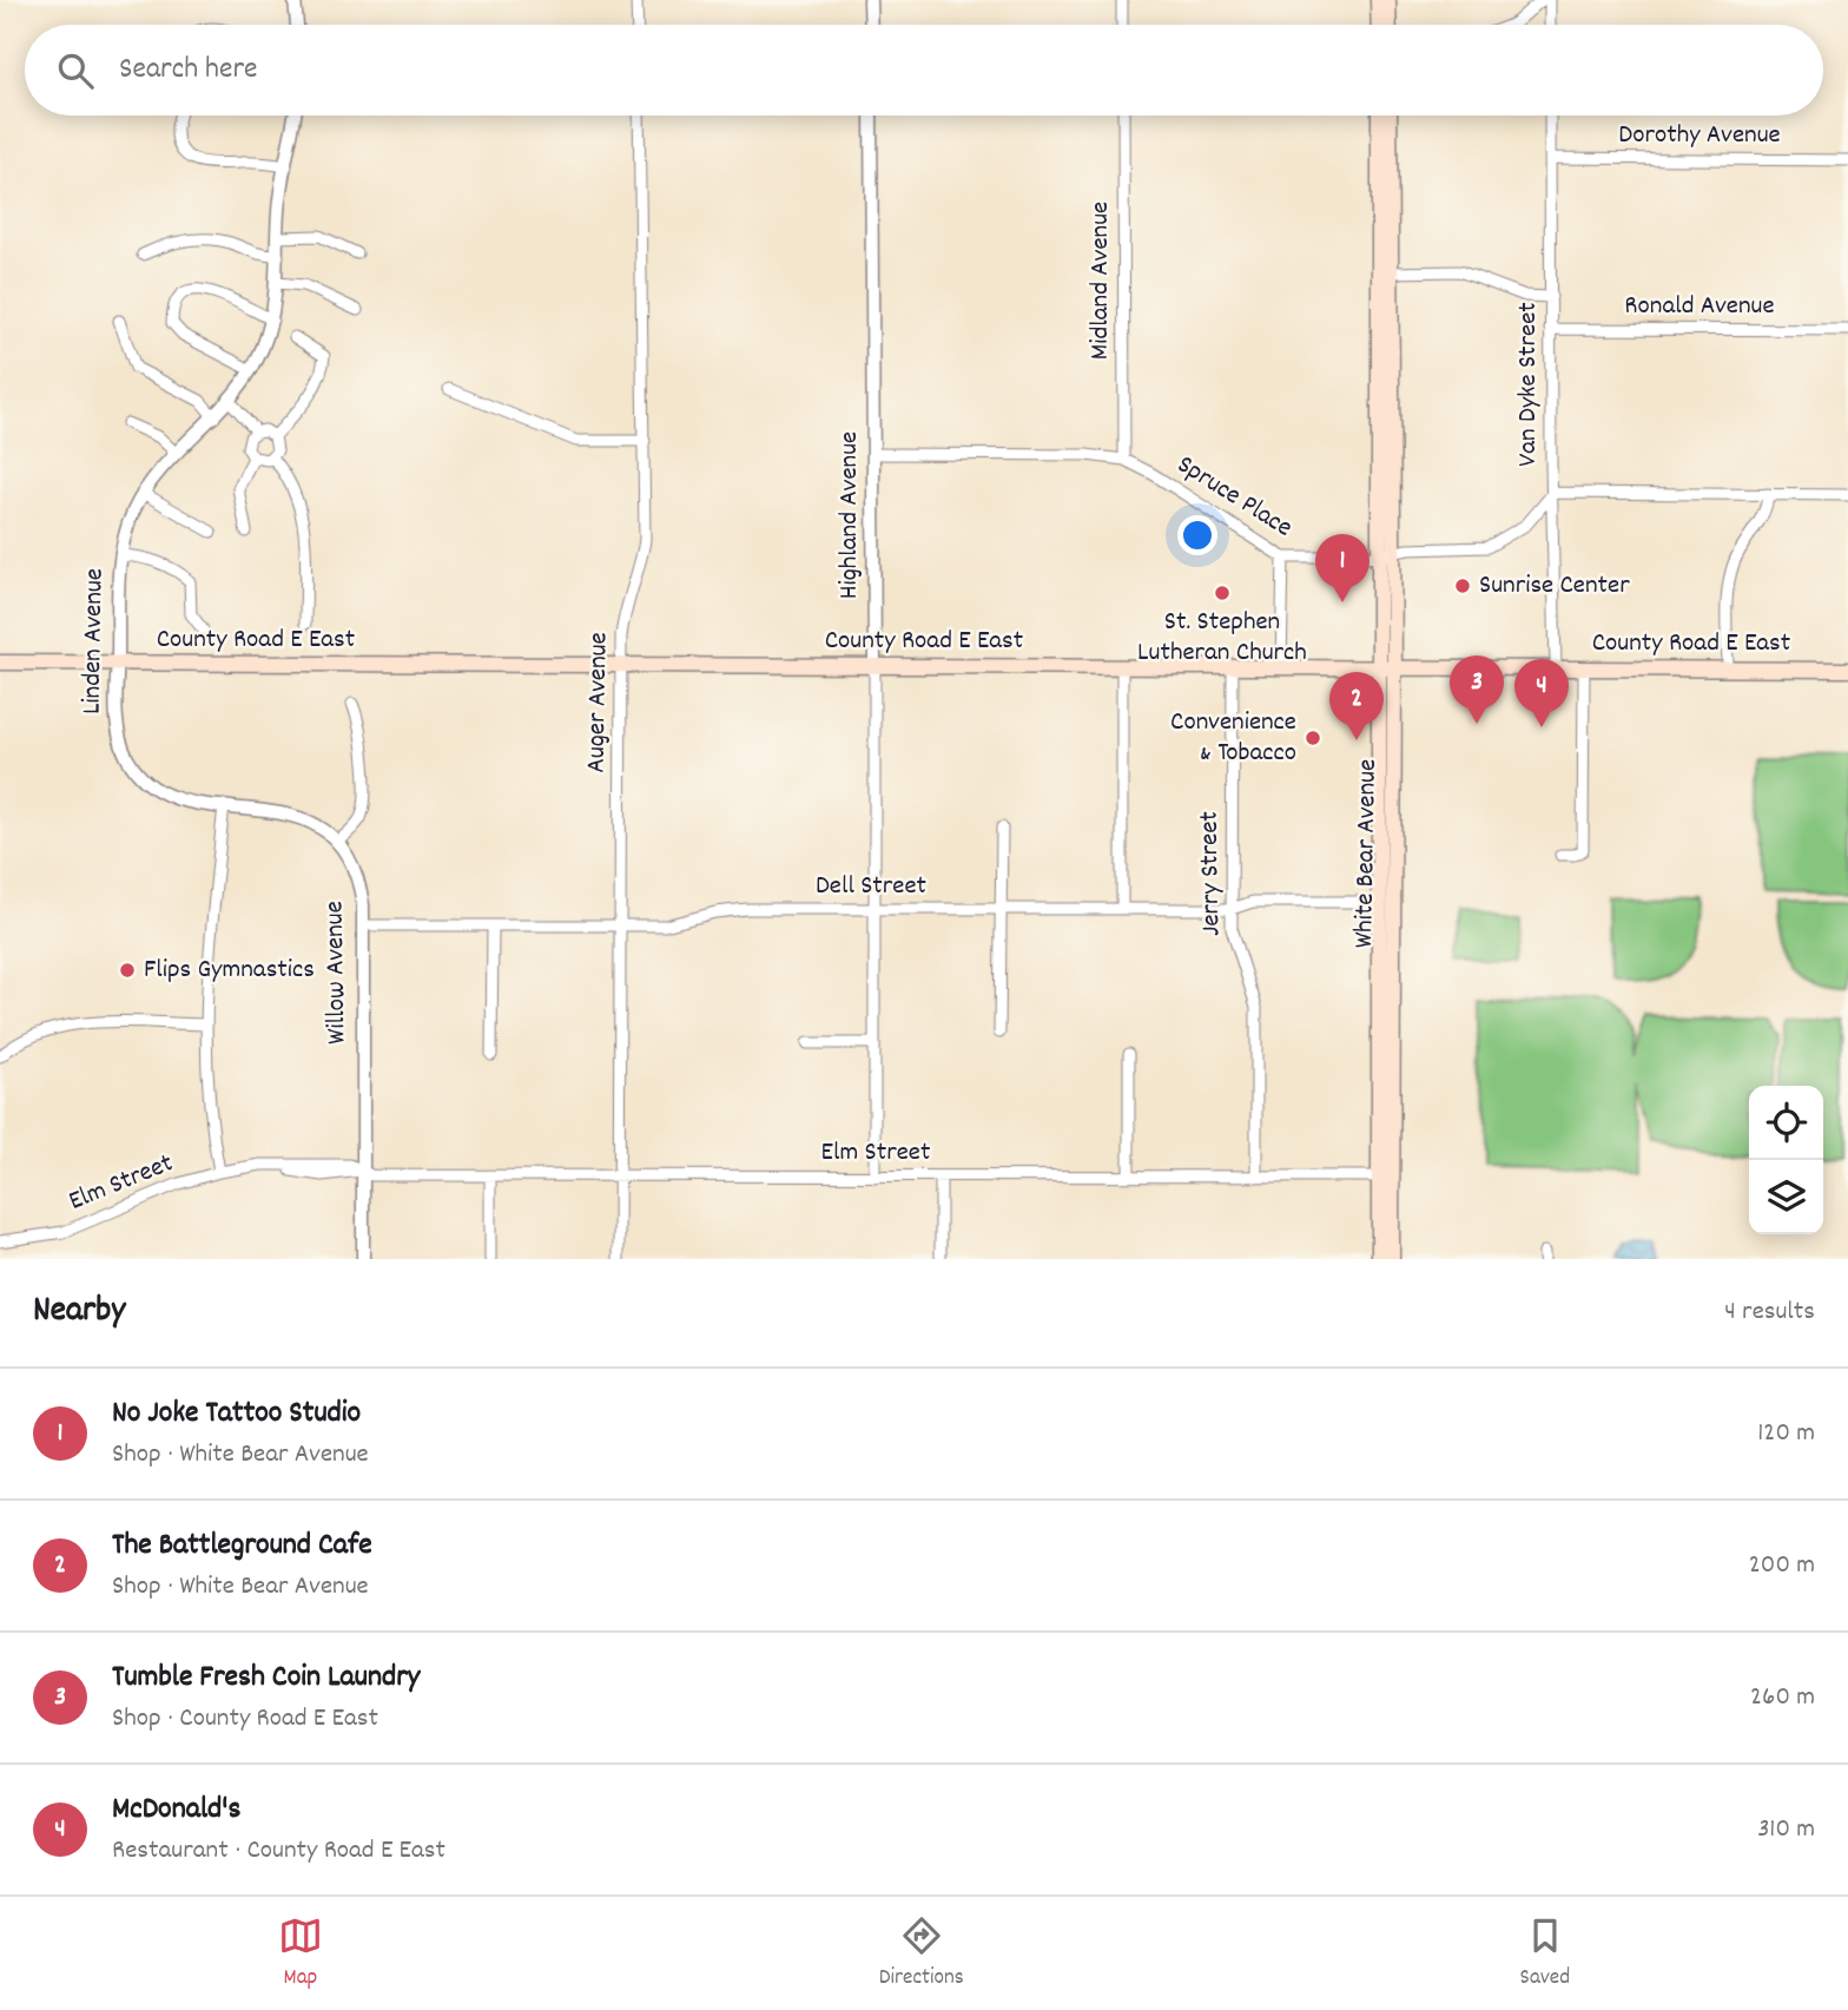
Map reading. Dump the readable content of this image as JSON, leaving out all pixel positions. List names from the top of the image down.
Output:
{
  "streets": {
    "main road": ["County Road E East", "White Bear Avenue"],
    "street": [
      "Dorothy Avenue",
      "Midland Avenue",
      "Ronald Avenue",
      "Van Dyke Street",
      "Spruce Place",
      "Highland Avenue",
      "Linden Avenue",
      "Auger Avenue",
      "Jerry Street",
      "Dell Street",
      "Willow Avenue",
      "Elm Street"
    ]
  },
  "crossings": [
    ["Dorothy Avenue", "Van Dyke Street"],
    ["Midland Avenue", "Spruce Place"],
    ["Ronald Avenue", "Van Dyke Street"],
    ["Van Dyke Street", "Spruce Place"],
    ["Van Dyke Street", "County Road E East"],
    ["Spruce Place", "Highland Avenue"],
    ["Spruce Place", "White Bear Avenue"],
    ["Highland Avenue", "County Road E East"],
    ["Highland Avenue", "Dell Street"],
    ["Highland Avenue", "Elm Street"],
    ["County Road E East", "Linden Avenue"],
    ["County Road E East", "Auger Avenue"],
    ["County Road E East", "White Bear Avenue"],
    ["County Road E East", "Jerry Street"],
    ["Linden Avenue", "Willow Avenue"],
    ["Auger Avenue", "Dell Street"],
    ["Auger Avenue", "Elm Street"],
    ["White Bear Avenue", "Dell Street"],
    ["White Bear Avenue", "Elm Street"],
    ["Jerry Street", "Dell Street"],
    ["Jerry Street", "Elm Street"],
    ["Dell Street", "Willow Avenue"],
    ["Willow Avenue", "Elm Street"]
  ],
  "places": [
    "Sunrise Center",
    "St. Stephen Lutheran Church",
    "Convenience & Tobacco",
    "Flips Gymnastics"
  ],
  "page": {
    "search": "Search here",
    "pins": [
      "1",
      "3",
      "4",
      "2"
    ],
    "heading": ["Nearby", "4 results"],
    "list": [
      {
        "mark": "1",
        "name": "No Joke Tattoo Studio",
        "note": "Shop · White Bear Avenue",
        "value": "120 m"
      },
      {
        "mark": "2",
        "name": "The Battleground Cafe",
        "note": "Shop · White Bear Avenue",
        "value": "200 m"
      },
      {
        "mark": "3",
        "name": "Tumble Fresh Coin Laundry",
        "note": "Shop · County Road E East",
        "value": "260 m"
      },
      {
        "mark": "4",
        "name": "McDonald's",
        "note": "Restaurant · County Road E East",
        "value": "310 m"
      }
    ],
    "nav": ["Map", "Directions", "Saved"]
  }
}
